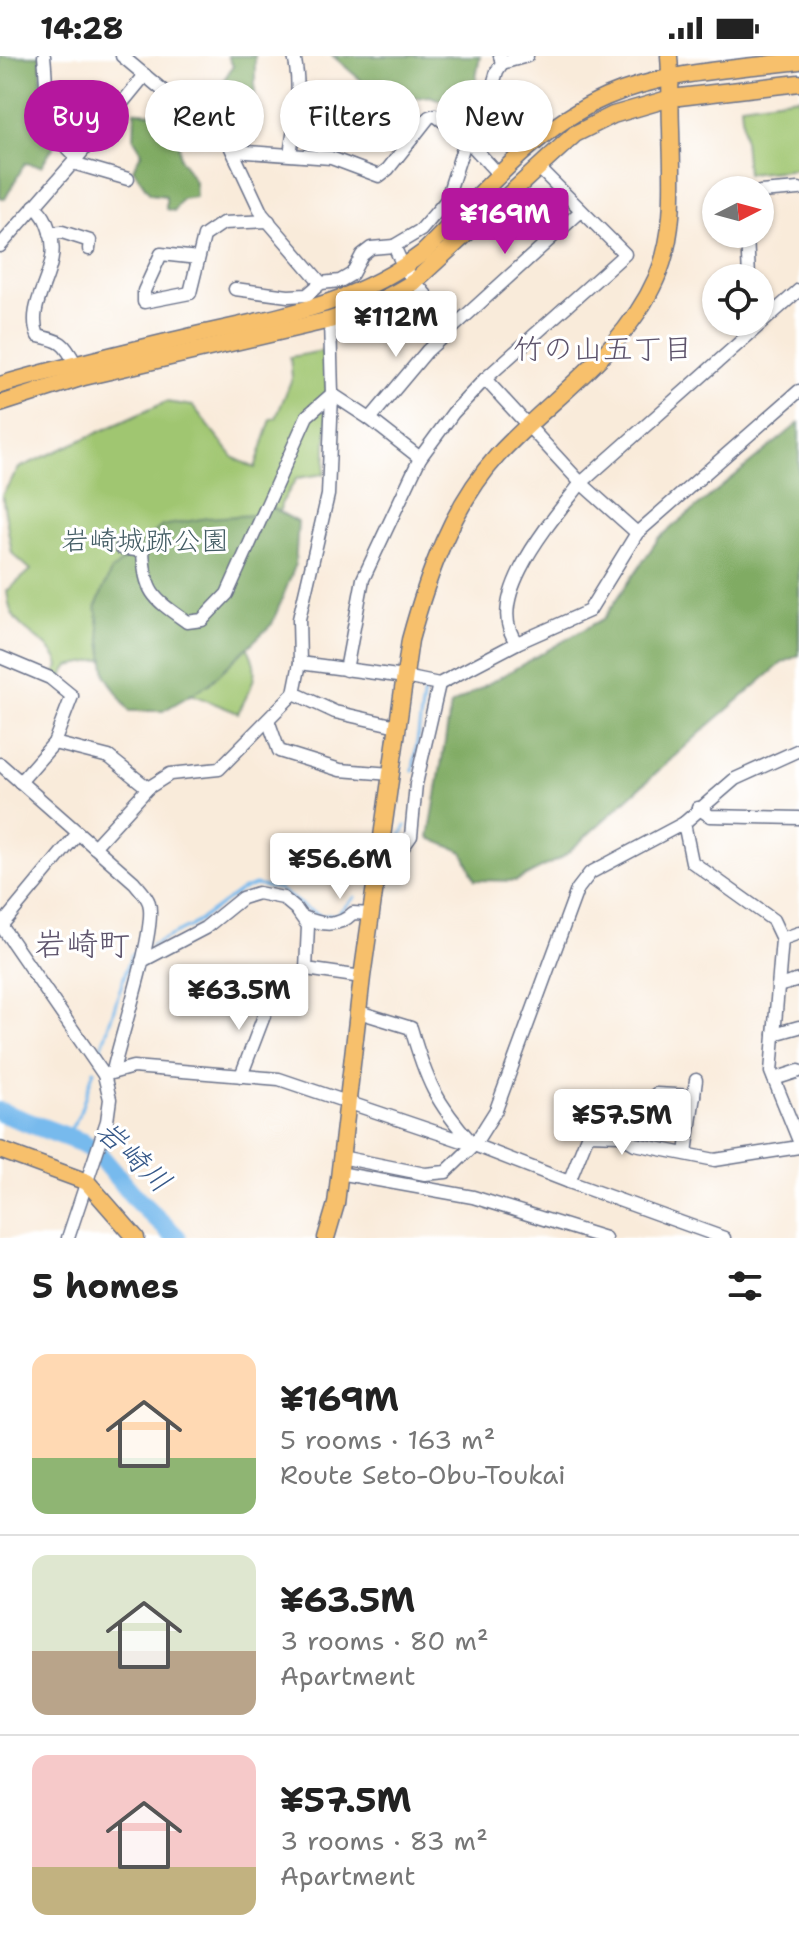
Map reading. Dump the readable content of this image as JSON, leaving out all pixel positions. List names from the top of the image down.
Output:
{
  "districts": ["竹の山五丁目", "岩崎町"],
  "water": ["岩崎川"],
  "parks": ["岩崎城跡公園"],
  "north": "right",
  "page": {
    "status": "14:28",
    "chip": [
      "Buy",
      "Rent",
      "Filters",
      "New"
    ],
    "price": [
      "¥169M",
      "¥112M",
      "¥56.6M",
      "¥63.5M",
      "¥57.5M"
    ],
    "heading": "5 homes",
    "list": [
      {
        "name": "¥169M",
        "note": "5 rooms · 163 m² · Route Seto-Obu-Toukai"
      },
      {
        "name": "¥63.5M",
        "note": "3 rooms · 80 m² · Apartment"
      },
      {
        "name": "¥57.5M",
        "note": "3 rooms · 83 m² · Apartment"
      }
    ]
  }
}
